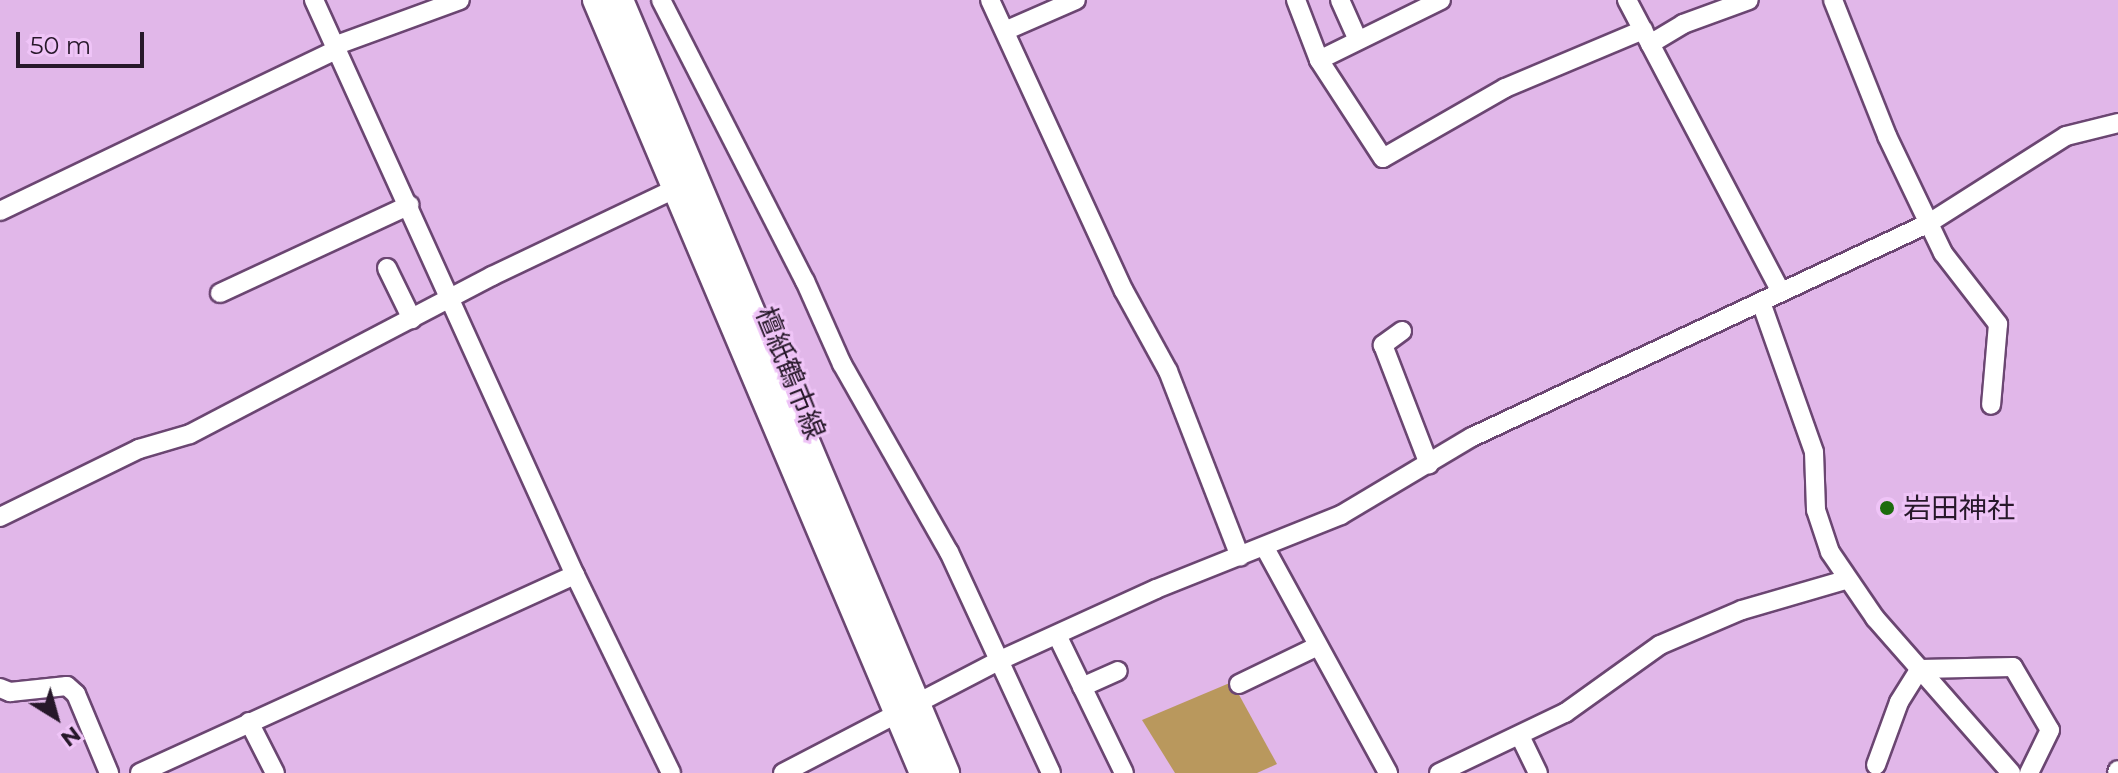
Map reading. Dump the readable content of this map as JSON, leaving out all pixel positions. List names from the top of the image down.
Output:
{
  "streets": {
    "main road": ["檀紙鶴市線"]
  },
  "places": ["岩田神社"],
  "scale_bar": "50 m",
  "north": "bottom right"
}
